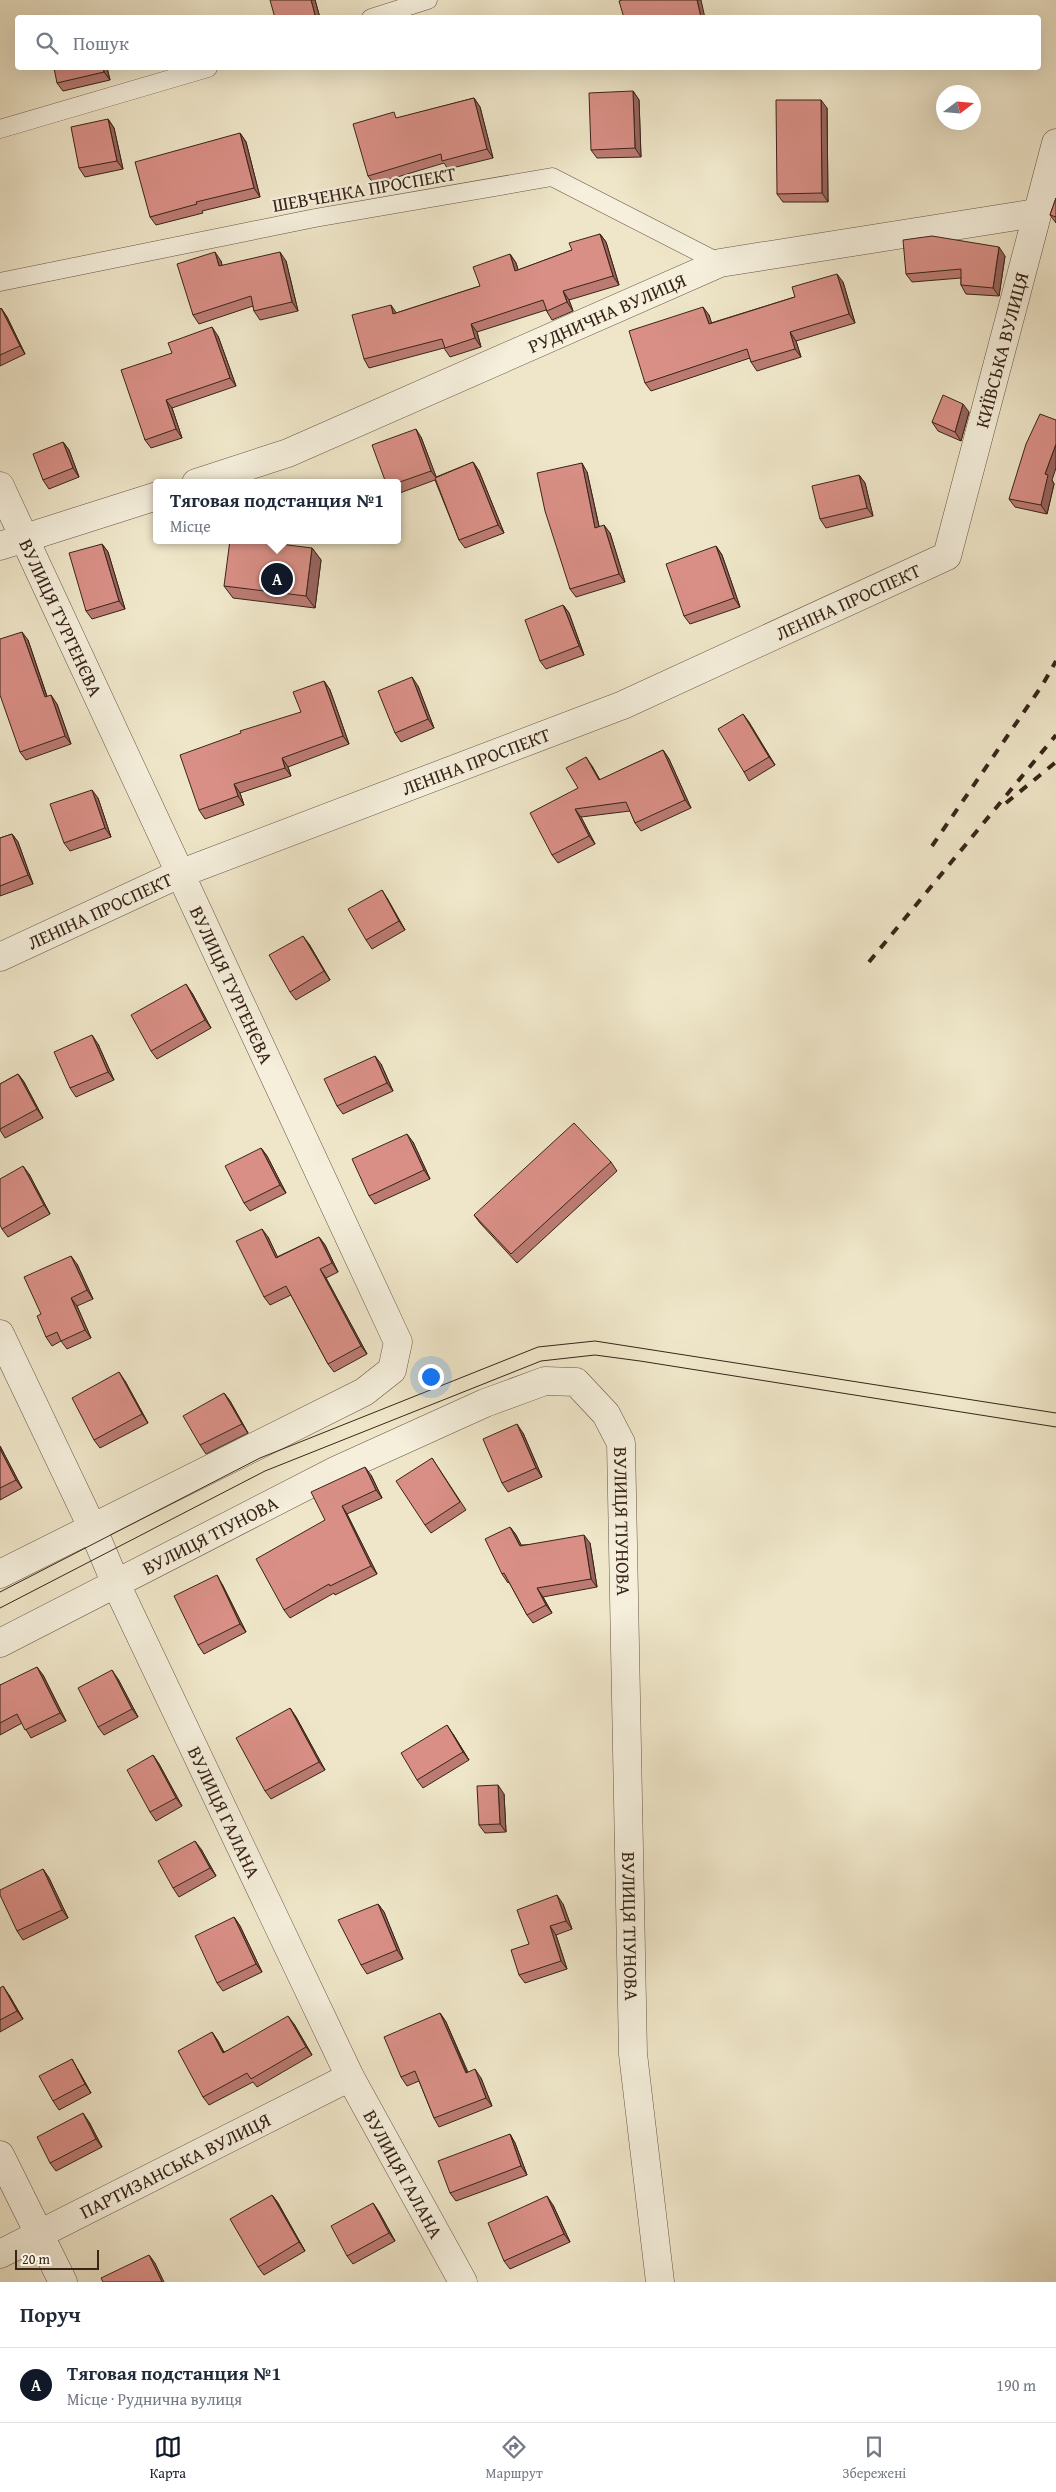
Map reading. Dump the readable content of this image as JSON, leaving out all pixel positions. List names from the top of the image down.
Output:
{
  "streets": {
    "street": [
      "РУДНИЧНА ВУЛИЦЯ",
      "КИЇВСЬКА ВУЛИЦЯ",
      "ЛЕНІНА ПРОСПЕКТ",
      "ВУЛИЦЯ ТУРГЕНЄВА",
      "ВУЛИЦЯ ТІУНОВА",
      "ВУЛИЦЯ ГАЛАНА",
      "ПАРТИЗАНСЬКА ВУЛИЦЯ"
    ],
    "lane": ["ШЕВЧЕНКА ПРОСПЕКТ"]
  },
  "crossings": [
    ["ШЕВЧЕНКА ПРОСПЕКТ", "РУДНИЧНА ВУЛИЦЯ"],
    ["РУДНИЧНА ВУЛИЦЯ", "КИЇВСЬКА ВУЛИЦЯ"],
    ["КИЇВСЬКА ВУЛИЦЯ", "ЛЕНІНА ПРОСПЕКТ"],
    ["ЛЕНІНА ПРОСПЕКТ", "ВУЛИЦЯ ТУРГЕНЄВА"],
    ["ВУЛИЦЯ ТУРГЕНЄВА", "ВУЛИЦЯ ГАЛАНА"],
    ["ВУЛИЦЯ ТІУНОВА", "ВУЛИЦЯ ГАЛАНА"],
    ["ВУЛИЦЯ ГАЛАНА", "ПАРТИЗАНСЬКА ВУЛИЦЯ"]
  ],
  "scale_bar": "20 m",
  "north": "right",
  "page": {
    "search": "Пошук",
    "popup": ["Тяговая подстанция №1", "Місце"],
    "pins": "A",
    "scale": "20 m",
    "heading": "Поруч",
    "list": [
      {
        "mark": "A",
        "name": "Тяговая подстанция №1",
        "note": "Місце · Руднична вулиця",
        "value": "190 m"
      }
    ],
    "nav": ["Карта", "Маршрут", "Збережені"]
  }
}
